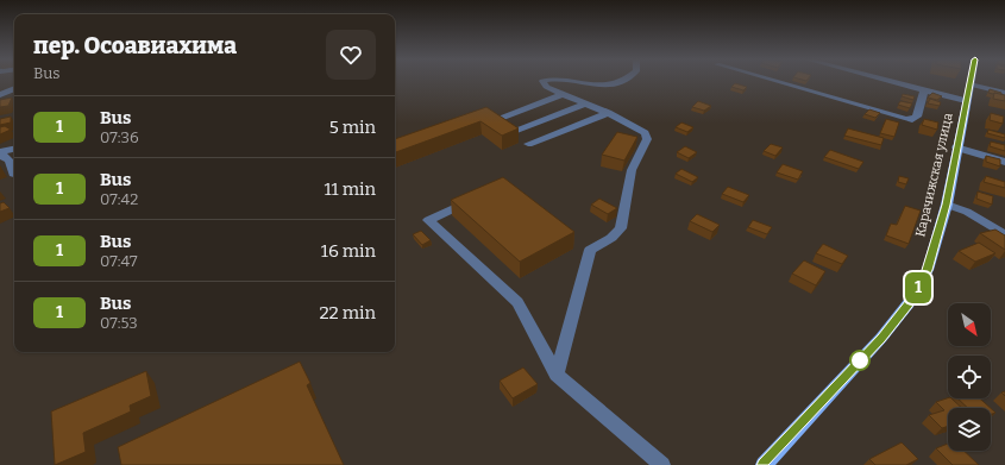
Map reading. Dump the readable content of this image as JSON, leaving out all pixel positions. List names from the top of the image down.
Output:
{
  "streets": {
    "main road": ["Карачижская улица"]
  },
  "lines": ["bus line 1"],
  "north": "bottom right",
  "page": {
    "on_map": "1",
    "heading": ["пер. Осоавиахима", "Bus"],
    "list": [
      {
        "mark": "1",
        "name": "Bus",
        "note": "07:36",
        "value": "5 min"
      },
      {
        "mark": "1",
        "name": "Bus",
        "note": "07:42",
        "value": "11 min"
      },
      {
        "mark": "1",
        "name": "Bus",
        "note": "07:47",
        "value": "16 min"
      },
      {
        "mark": "1",
        "name": "Bus",
        "note": "07:53",
        "value": "22 min"
      }
    ]
  }
}
